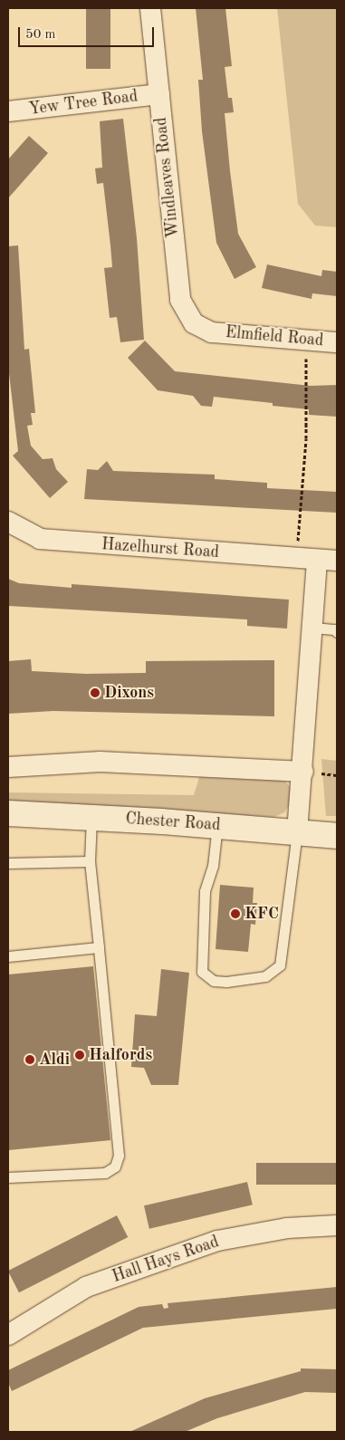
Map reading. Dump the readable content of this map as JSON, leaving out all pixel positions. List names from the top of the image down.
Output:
{
  "streets": {
    "main road": ["Chester Road"],
    "street": [
      "Yew Tree Road",
      "Windleaves Road",
      "Elmfield Road",
      "Hazelhurst Road",
      "Hall Hays Road"
    ]
  },
  "crossings": [
    ["Yew Tree Road", "Windleaves Road"],
    ["Windleaves Road", "Elmfield Road"]
  ],
  "places": [
    "Dixons",
    "KFC",
    "Halfords",
    "Aldi"
  ],
  "scale_bar": "50 m"
}
